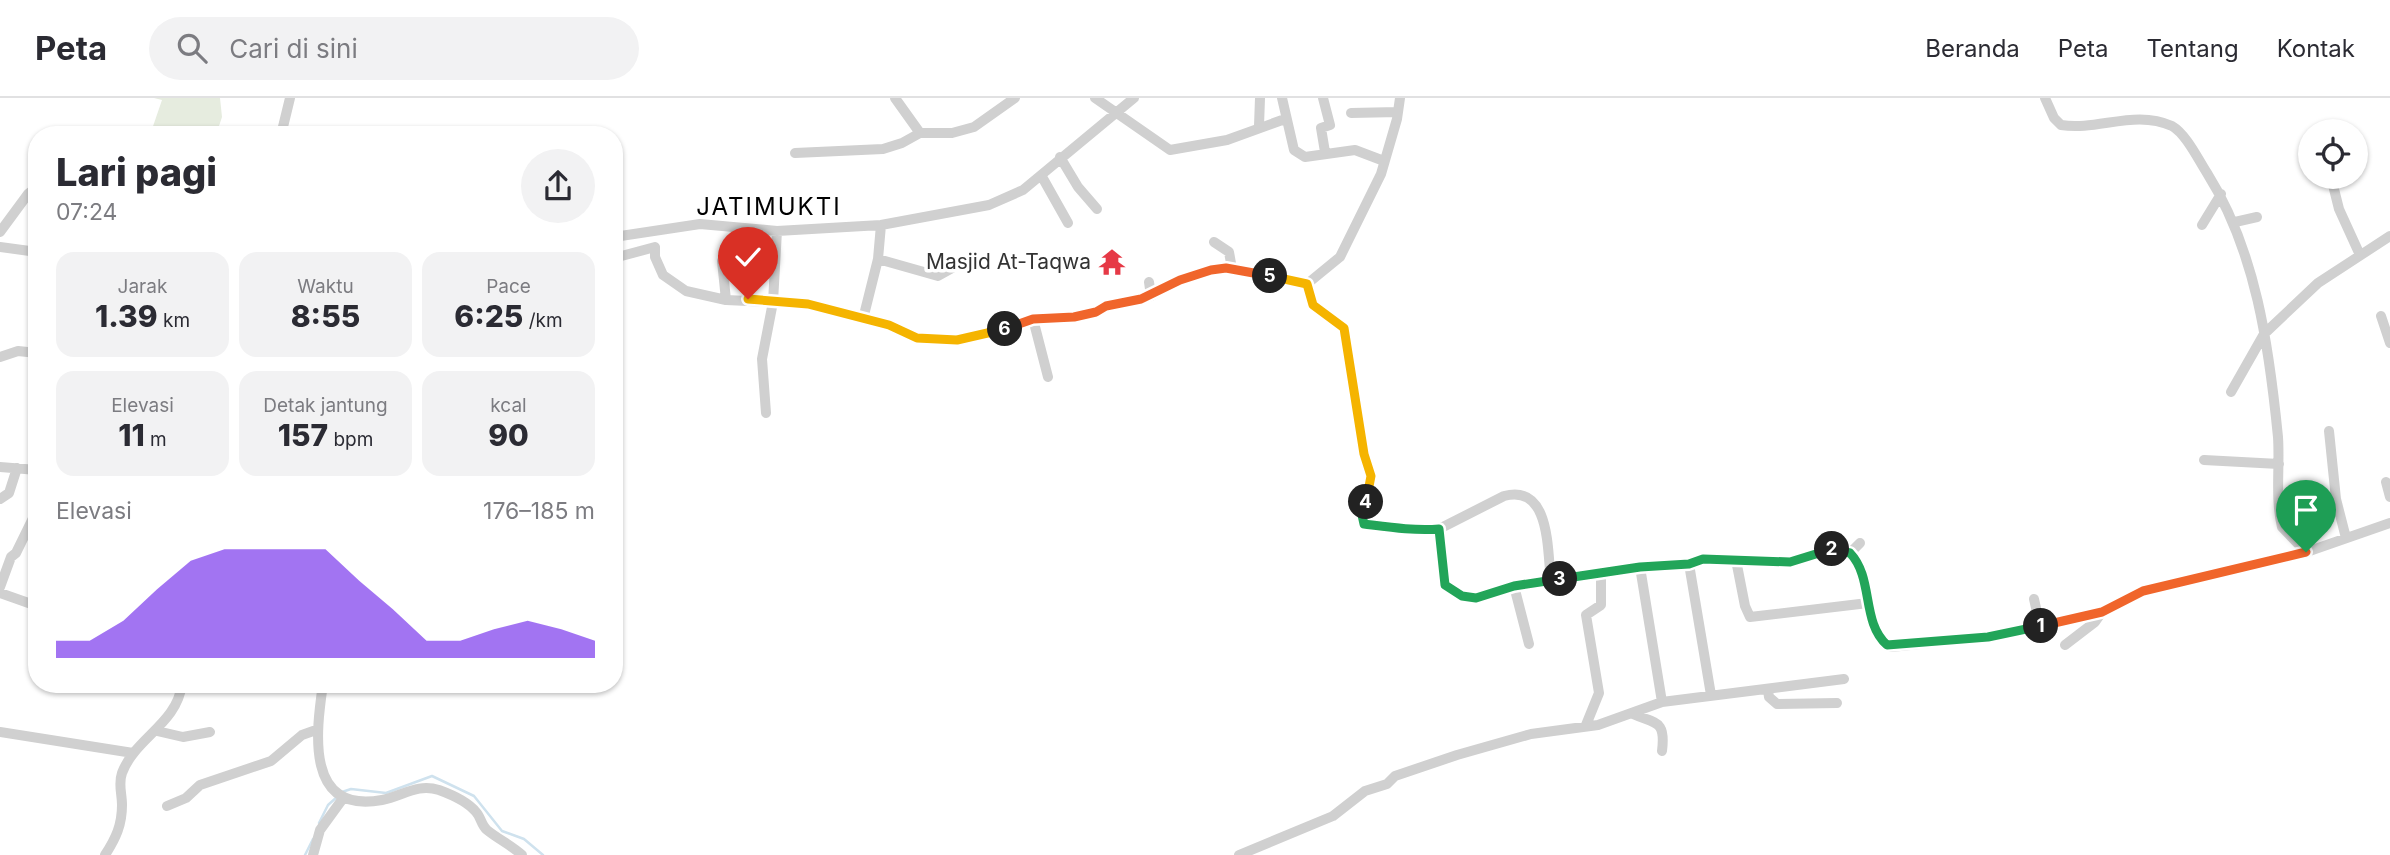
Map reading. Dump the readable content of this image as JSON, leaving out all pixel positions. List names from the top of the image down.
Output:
{
  "districts": ["JATIMUKTI"],
  "places": {
    "temple": ["Masjid At-Taqwa"]
  },
  "page": {
    "header": "Peta",
    "search": "Cari di sini",
    "nav": [
      "Beranda",
      "Peta",
      "Tentang",
      "Kontak"
    ],
    "heading": ["Lari pagi", "07:24"],
    "stats": [
      ["Jarak", "1.39 km"],
      ["Waktu", "8:55"],
      ["Pace", "6:25 /km"],
      ["Elevasi", "11 m"],
      ["Detak jantung", "157 bpm"],
      ["kcal", "90"]
    ],
    "pins": [
      "5",
      "6",
      "4",
      "2",
      "3",
      "1"
    ],
    "chart": ["Elevasi", "176–185 m"]
  }
}
